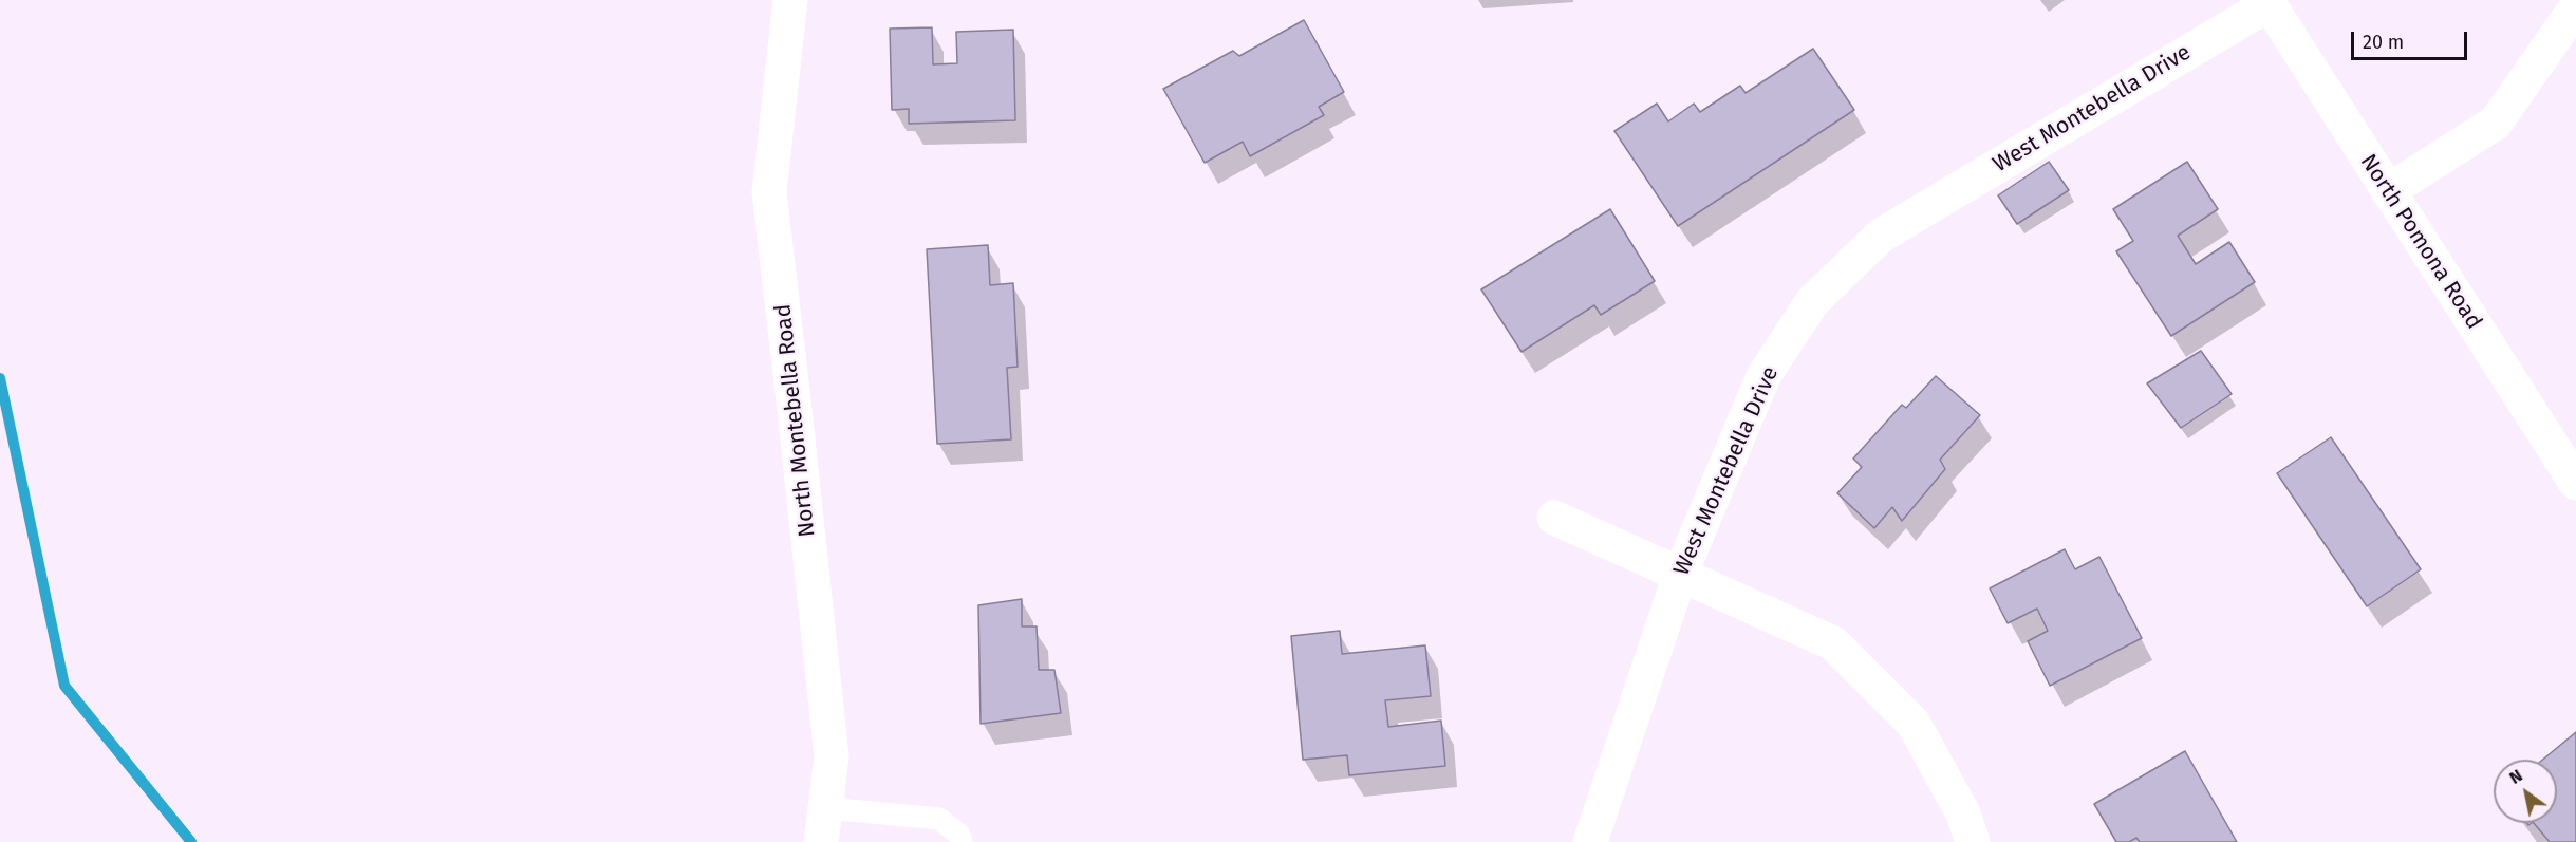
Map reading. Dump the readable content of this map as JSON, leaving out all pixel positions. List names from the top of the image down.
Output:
{
  "streets": {
    "street": ["West Montebella Drive", "North Pomona Road", "North Montebella Road"]
  },
  "crossings": [
    ["West Montebella Drive", "North Pomona Road"]
  ],
  "scale_bar": "20 m",
  "north": "top left"
}
